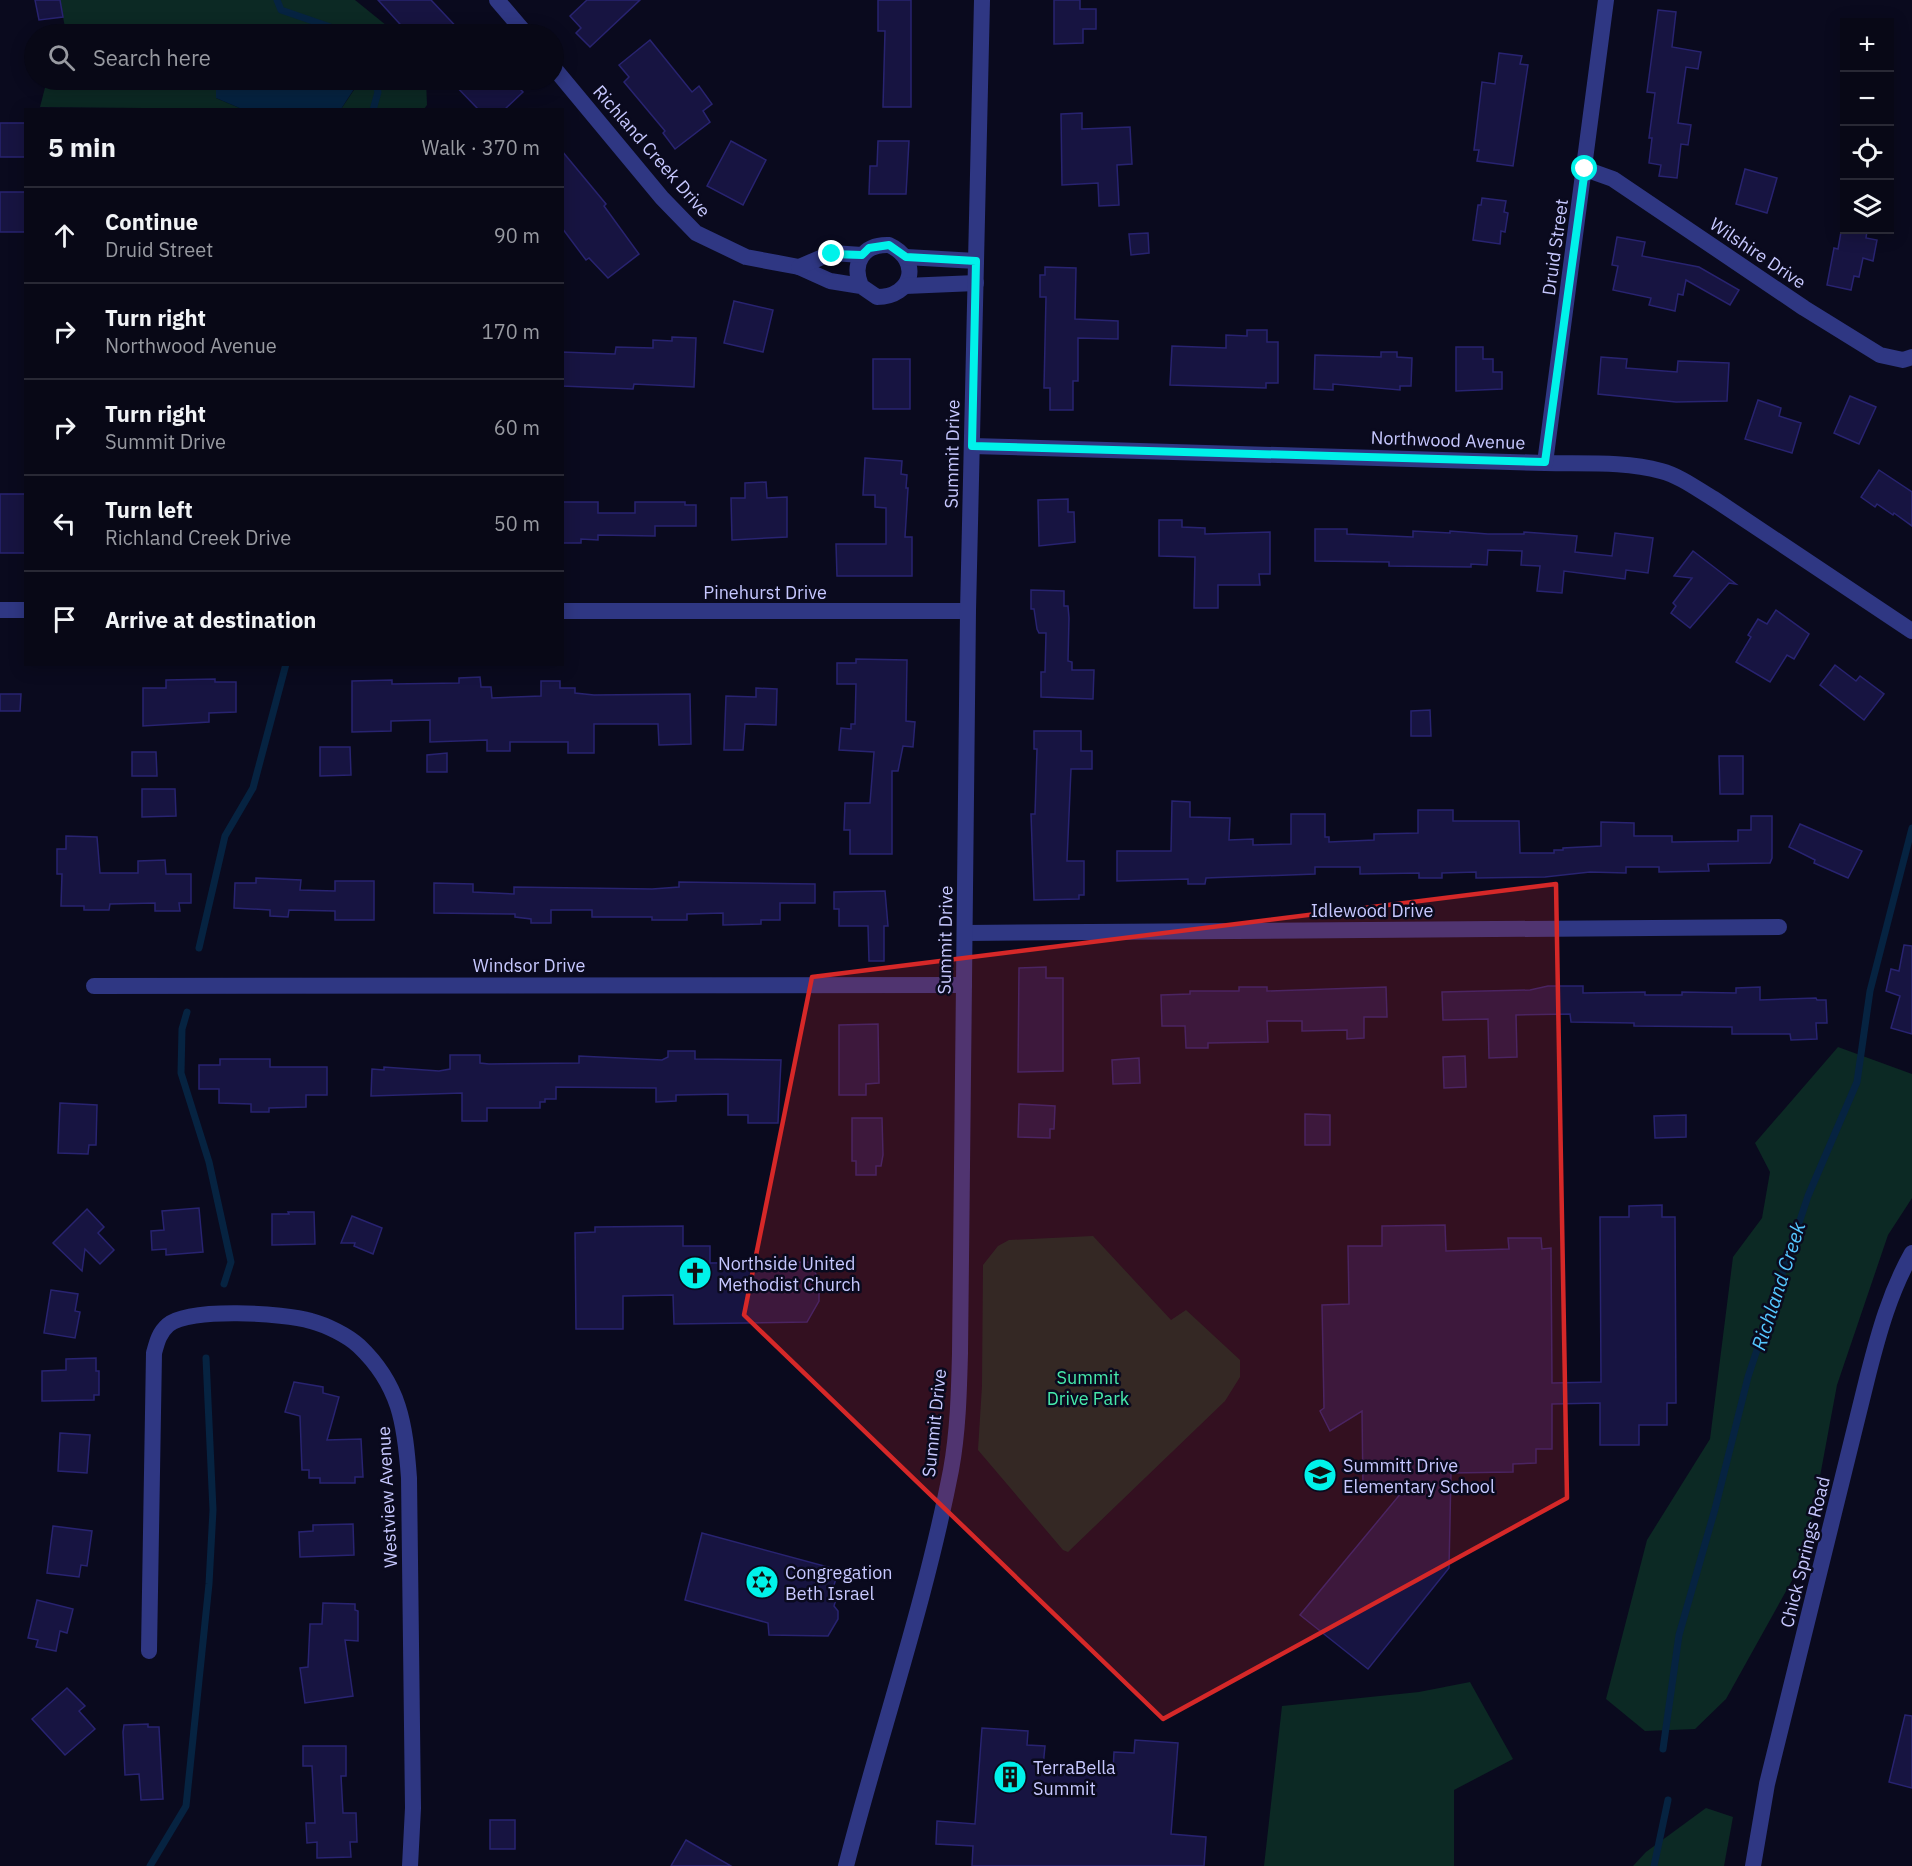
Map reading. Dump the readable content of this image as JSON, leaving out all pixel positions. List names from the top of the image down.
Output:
{
  "streets": {
    "street": [
      "Richland Creek Drive",
      "Druid Street",
      "Wilshire Drive",
      "Northwood Avenue",
      "Summit Drive",
      "Pinehurst Drive",
      "Idlewood Drive",
      "Windsor Drive",
      "Westview Avenue",
      "Chick Springs Road"
    ]
  },
  "crossings": [
    ["Richland Creek Drive", "Summit Drive"],
    ["Druid Street", "Wilshire Drive"],
    ["Druid Street", "Northwood Avenue"],
    ["Northwood Avenue", "Summit Drive"],
    ["Summit Drive", "Pinehurst Drive"],
    ["Summit Drive", "Idlewood Drive"],
    ["Summit Drive", "Windsor Drive"]
  ],
  "water": ["Richland Creek"],
  "parks": ["Summit Drive Park"],
  "places": {
    "church": ["Northside United Methodist Church"],
    "school or university": ["Summitt Drive Elementary School"],
    "synagogue": ["Congregation Beth Israel"],
    "building": ["TerraBella Summit"]
  },
  "page": {
    "map_buttons": ["+", "−"],
    "search": "Search here",
    "heading": ["5 min", "Walk · 370 m"],
    "list": [
      ["Continue", "Druid Street", "90 m"],
      ["Turn right", "Northwood Avenue", "170 m"],
      ["Turn right", "Summit Drive", "60 m"],
      ["Turn left", "Richland Creek Drive", "50 m"],
      "Arrive at destination"
    ]
  }
}
